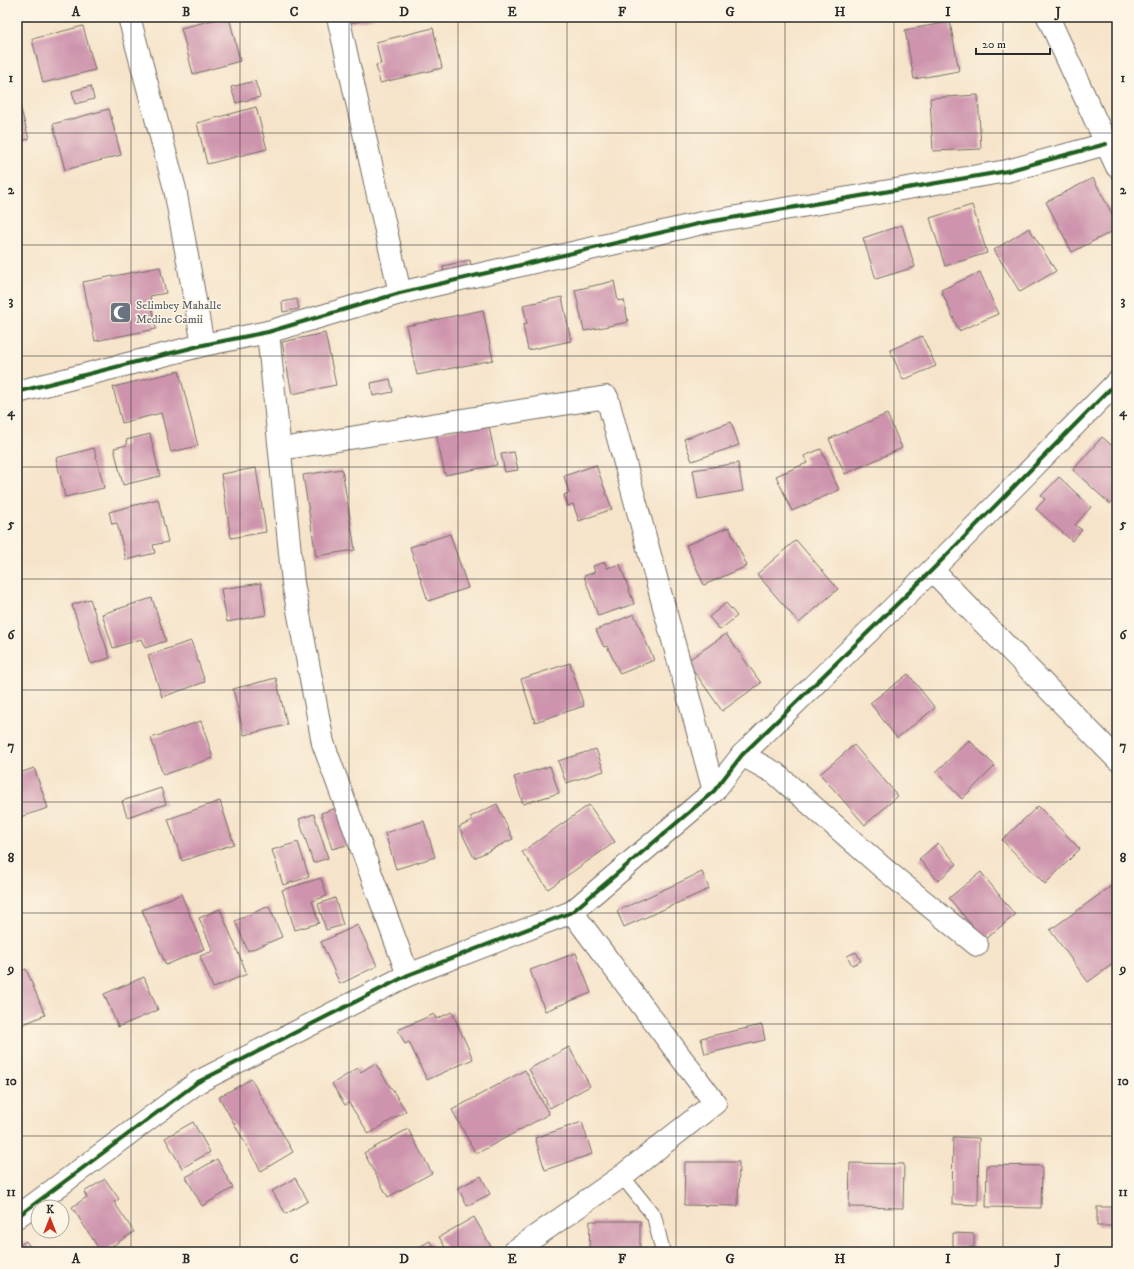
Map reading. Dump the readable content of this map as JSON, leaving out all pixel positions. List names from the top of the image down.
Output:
{
  "places": {
    "mosque": ["Selimbey Mahalle Medine Camii"]
  },
  "scale_bar": "20 m",
  "north": "top",
  "grid": {
    "columns": [
      "A",
      "B",
      "C",
      "D",
      "E",
      "F",
      "G",
      "H",
      "I",
      "J"
    ],
    "rows": [
      "1",
      "2",
      "3",
      "4",
      "5",
      "6",
      "7",
      "8",
      "9",
      "10",
      "11"
    ]
  }
}
